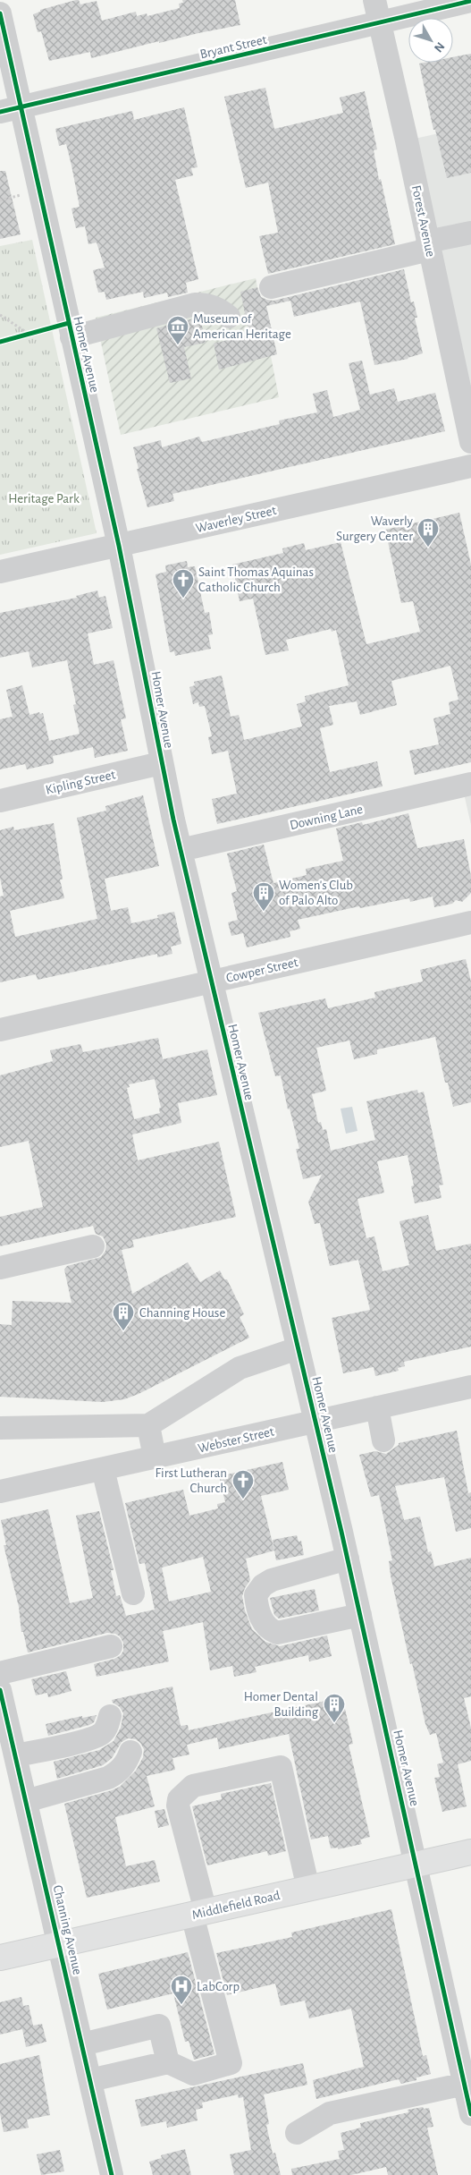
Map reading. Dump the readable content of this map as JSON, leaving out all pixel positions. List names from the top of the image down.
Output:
{
  "streets": {
    "main road": ["Middlefield Road"],
    "street": [
      "Bryant Street",
      "Forest Avenue",
      "Homer Avenue",
      "Waverley Street",
      "Kipling Street",
      "Downing Lane",
      "Cowper Street",
      "Webster Street",
      "Channing Avenue"
    ]
  },
  "crossings": [
    ["Bryant Street", "Forest Avenue"],
    ["Bryant Street", "Homer Avenue"],
    ["Homer Avenue", "Waverley Street"],
    ["Homer Avenue", "Kipling Street"],
    ["Homer Avenue", "Downing Lane"],
    ["Homer Avenue", "Cowper Street"],
    ["Homer Avenue", "Webster Street"],
    ["Homer Avenue", "Middlefield Road"],
    ["Middlefield Road", "Channing Avenue"]
  ],
  "parks": ["Heritage Park"],
  "places": {
    "museum": ["Museum of American Heritage"],
    "building": [
      "Waverly Surgery Center",
      "Women's Club of Palo Alto",
      "Channing House",
      "Homer Dental Building"
    ],
    "church": ["Saint Thomas Aquinas Catholic Church", "First Lutheran Church"],
    "hospital": ["LabCorp"]
  },
  "north": "bottom right"
}
